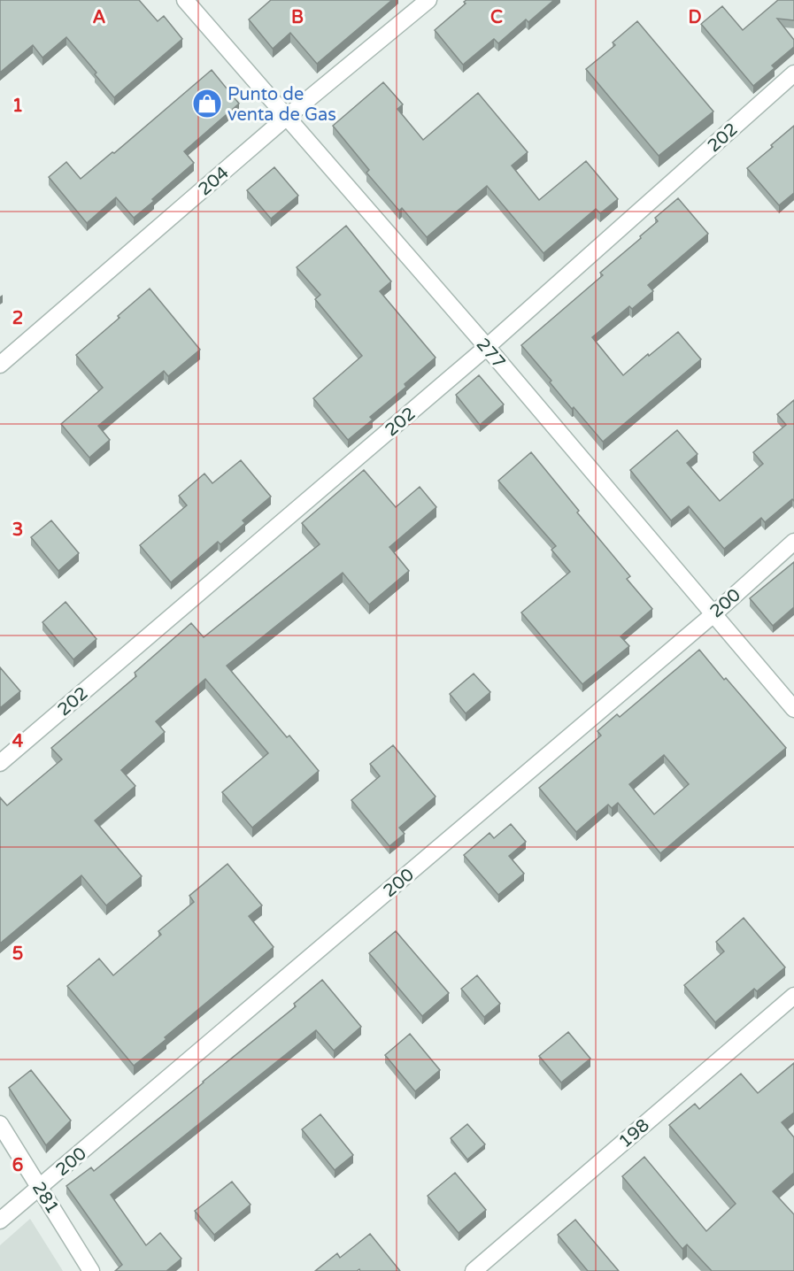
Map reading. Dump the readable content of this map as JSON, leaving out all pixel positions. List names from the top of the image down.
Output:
{
  "streets": {
    "street": [
      "202",
      "204",
      "277",
      "200",
      "198",
      "281"
    ]
  },
  "crossings": [
    ["202", "277"],
    ["204", "277"],
    ["277", "200"],
    ["200", "281"]
  ],
  "places": {
    "shop": ["Punto de venta de Gas"]
  },
  "grid": {
    "columns": [
      "A",
      "B",
      "C",
      "D"
    ],
    "rows": [
      "1",
      "2",
      "3",
      "4",
      "5",
      "6"
    ]
  }
}
